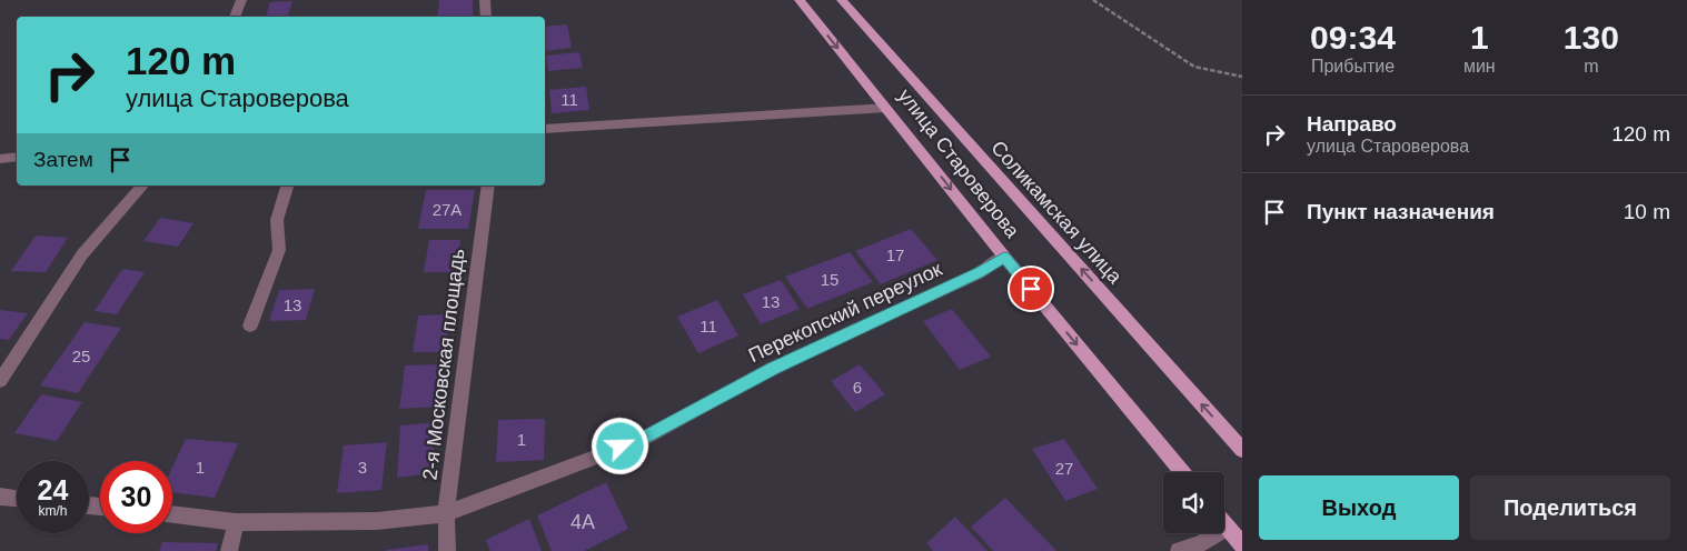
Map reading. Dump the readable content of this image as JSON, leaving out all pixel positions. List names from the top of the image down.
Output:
{
  "streets": {
    "main road": ["улица Староверова", "Соликамская улица"],
    "street": ["Перекопский переулок", "2-я Московская площадь"]
  },
  "crossings": [
    ["улица Староверова", "Перекопский переулок"],
    ["Перекопский переулок", "2-я Московская площадь"]
  ],
  "one_way": ["улица Староверова", "Соликамская улица"],
  "house_numbers": [
    "11",
    "27А",
    "17",
    "15",
    "13",
    "13",
    "11",
    "25",
    "6",
    "1",
    "1",
    "3",
    "27",
    "4А"
  ],
  "page": {
    "eta": [
      "09:34",
      "Прибытие",
      "1",
      "мин",
      "130",
      "m"
    ],
    "turn": ["120 m", "улица Староверова"],
    "list": [
      {
        "name": "Направо",
        "note": "улица Староверова",
        "value": "120 m"
      },
      {
        "name": "Пункт назначения",
        "value": "10 m"
      }
    ],
    "then": "Затем",
    "speed": "24 km/h",
    "limit": "30",
    "buttons": ["Выход", "Поделиться"]
  }
}
